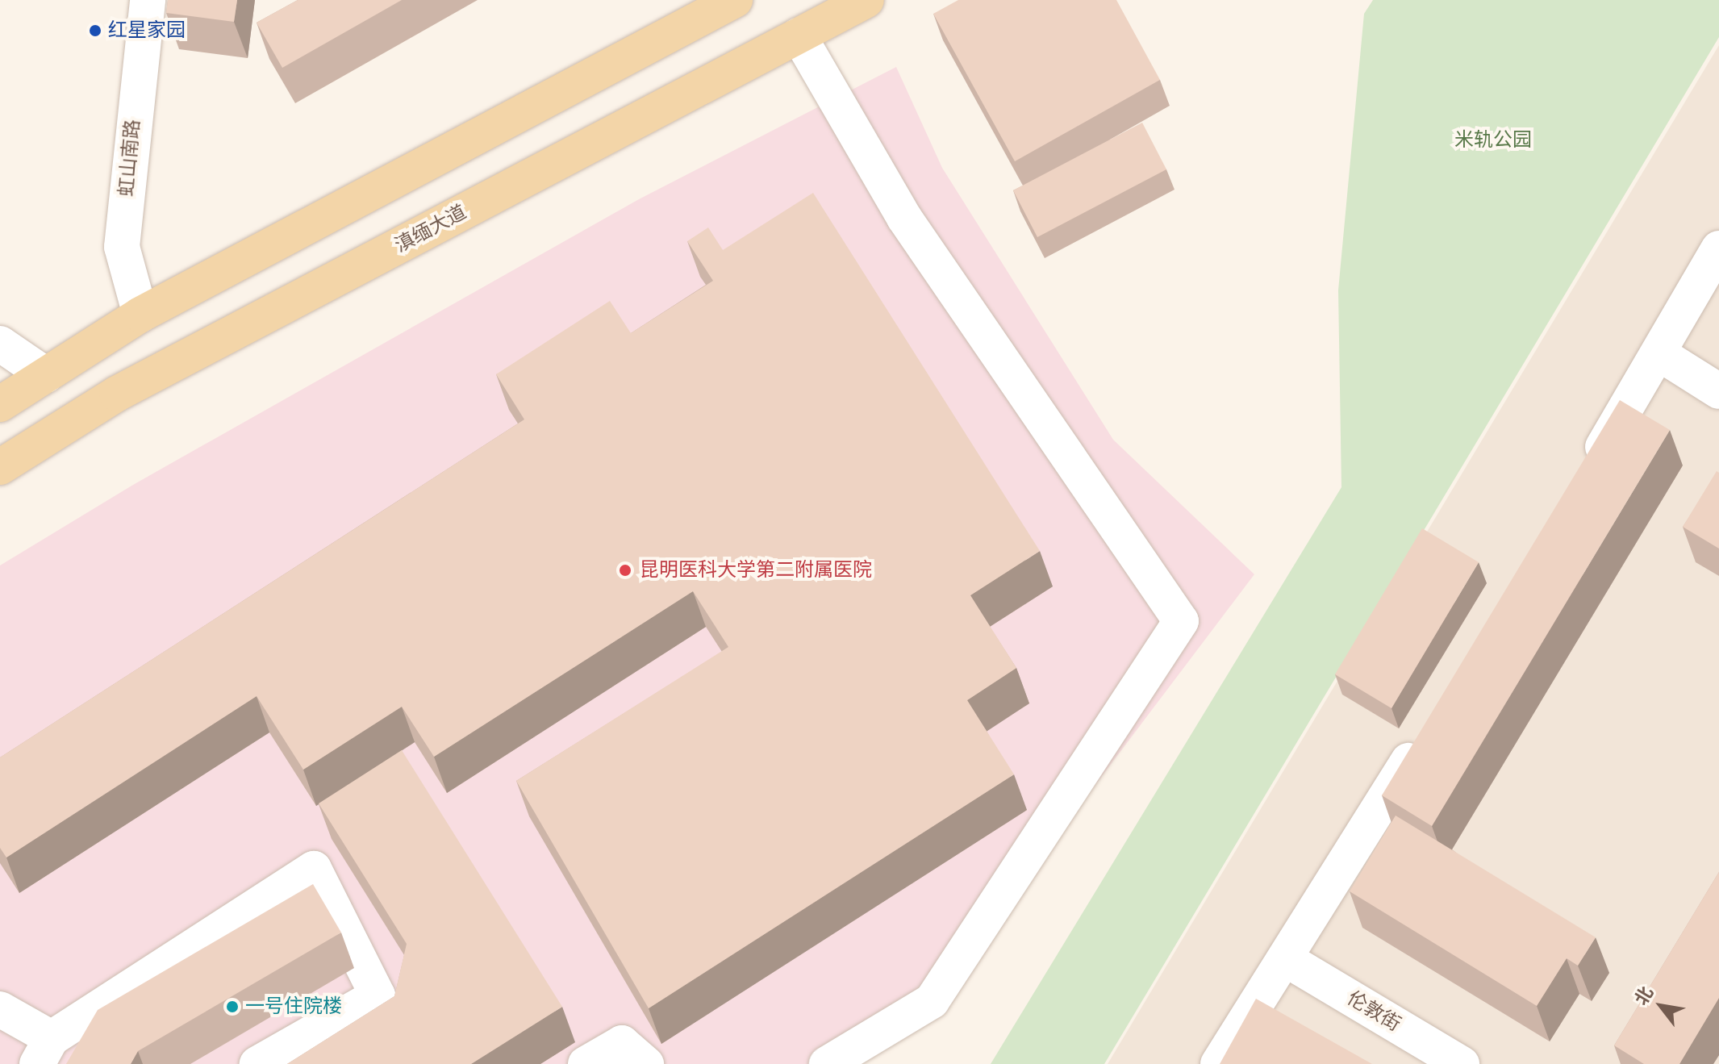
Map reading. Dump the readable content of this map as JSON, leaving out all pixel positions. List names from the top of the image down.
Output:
{
  "streets": {
    "main road": ["滇缅大道"],
    "street": ["虹山南路", "伦敦街"]
  },
  "parks": ["米轨公园"],
  "places": ["红星家园", "昆明医科大学第二附属医院", "一号住院楼"],
  "north": "top left"
}
